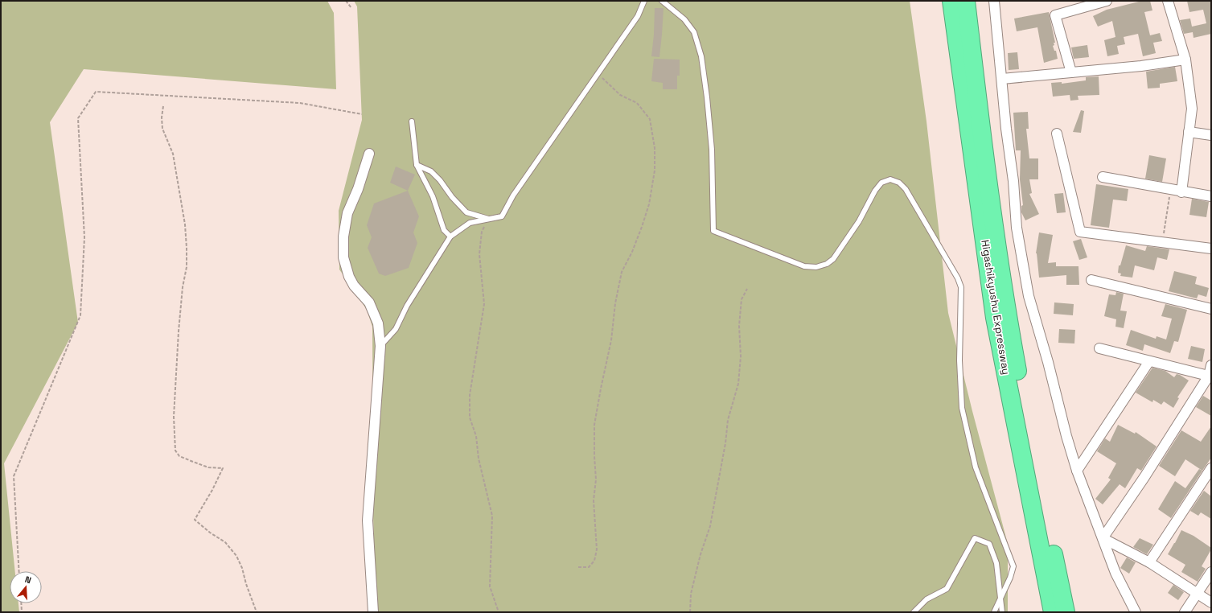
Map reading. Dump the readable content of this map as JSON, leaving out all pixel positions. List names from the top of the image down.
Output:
{
  "streets": {
    "highway": ["Higashikyushu Expressway"]
  },
  "north": "top"
}
